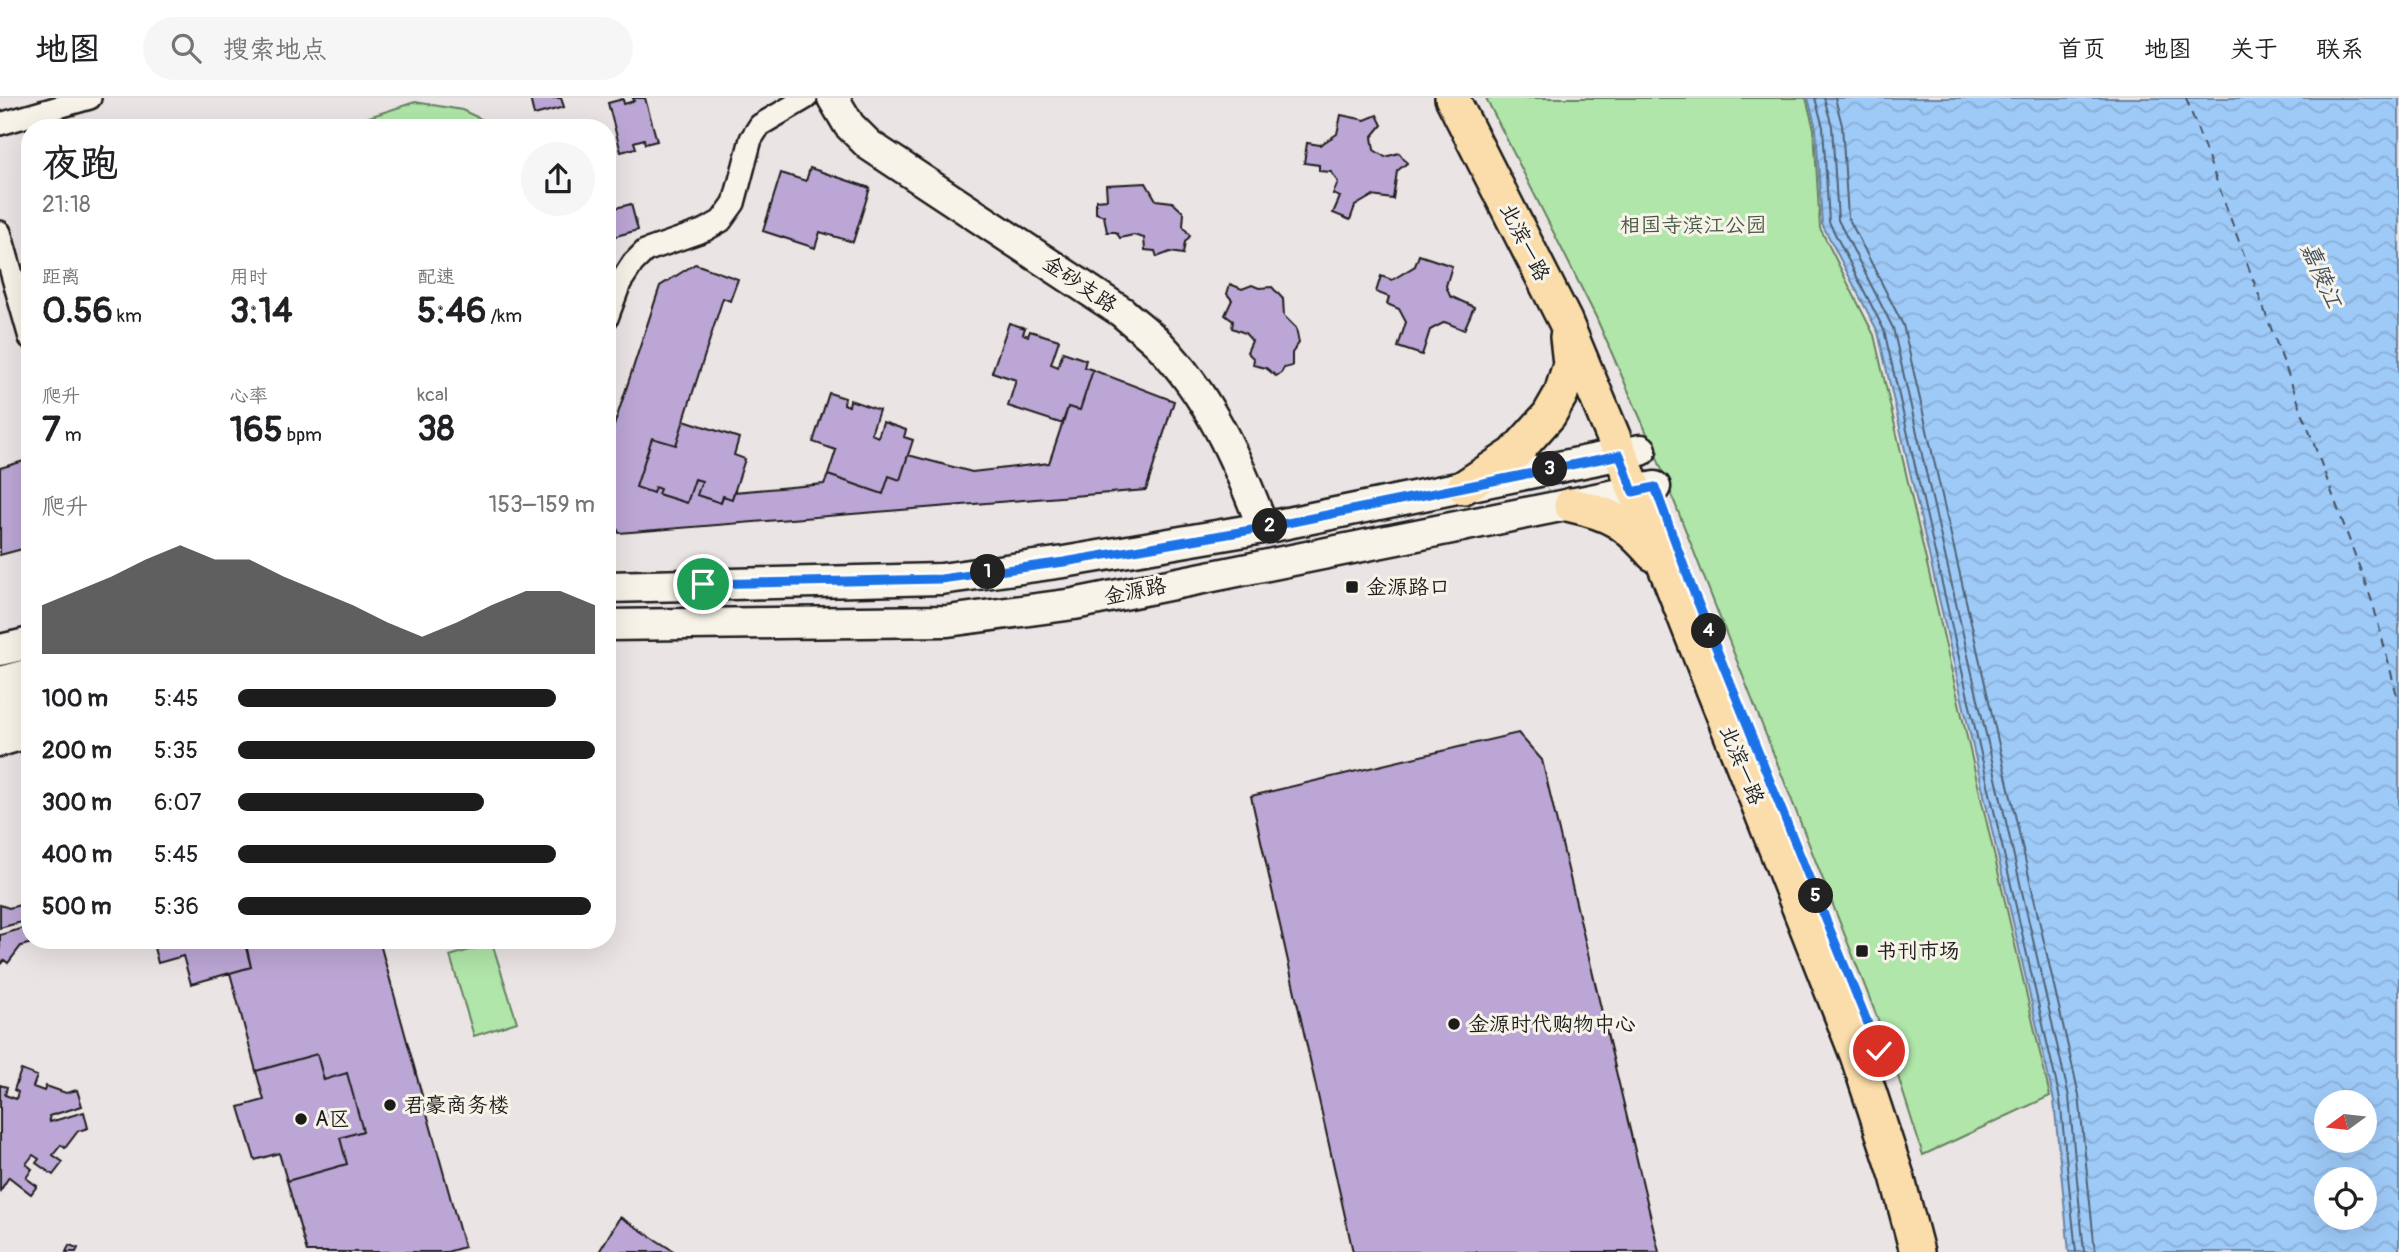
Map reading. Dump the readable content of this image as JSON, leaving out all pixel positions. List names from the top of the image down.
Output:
{
  "streets": {
    "main road": ["北滨一路", "金砂支路", "金源路"]
  },
  "crossings": [
    ["北滨一路", "金源路"],
    ["金砂支路", "金源路"]
  ],
  "water": ["嘉陵江"],
  "parks": ["相国寺滨江公园"],
  "places": {
    "transit": ["金源路口", "书刊市场"],
    "other": ["金源时代购物中心", "君豪商务楼", "A区"]
  },
  "north": "left",
  "page": {
    "header": "地图",
    "search": "搜索地点",
    "nav": [
      "首页",
      "地图",
      "关于",
      "联系"
    ],
    "heading": ["夜跑", "21:18"],
    "stats": [
      ["距离", "0.56 km"],
      ["用时", "3:14"],
      ["配速", "5:46 /km"],
      ["爬升", "7 m"],
      ["心率", "165 bpm"],
      ["kcal", "38"]
    ],
    "pins": [
      "3",
      "2",
      "1",
      "4",
      "5"
    ],
    "chart": ["爬升", "153–159 m"],
    "list": [
      {
        "name": "100 m",
        "note": "5:45"
      },
      {
        "name": "200 m",
        "note": "5:35"
      },
      {
        "name": "300 m",
        "note": "6:07"
      },
      {
        "name": "400 m",
        "note": "5:45"
      },
      {
        "name": "500 m",
        "note": "5:36"
      }
    ]
  }
}
